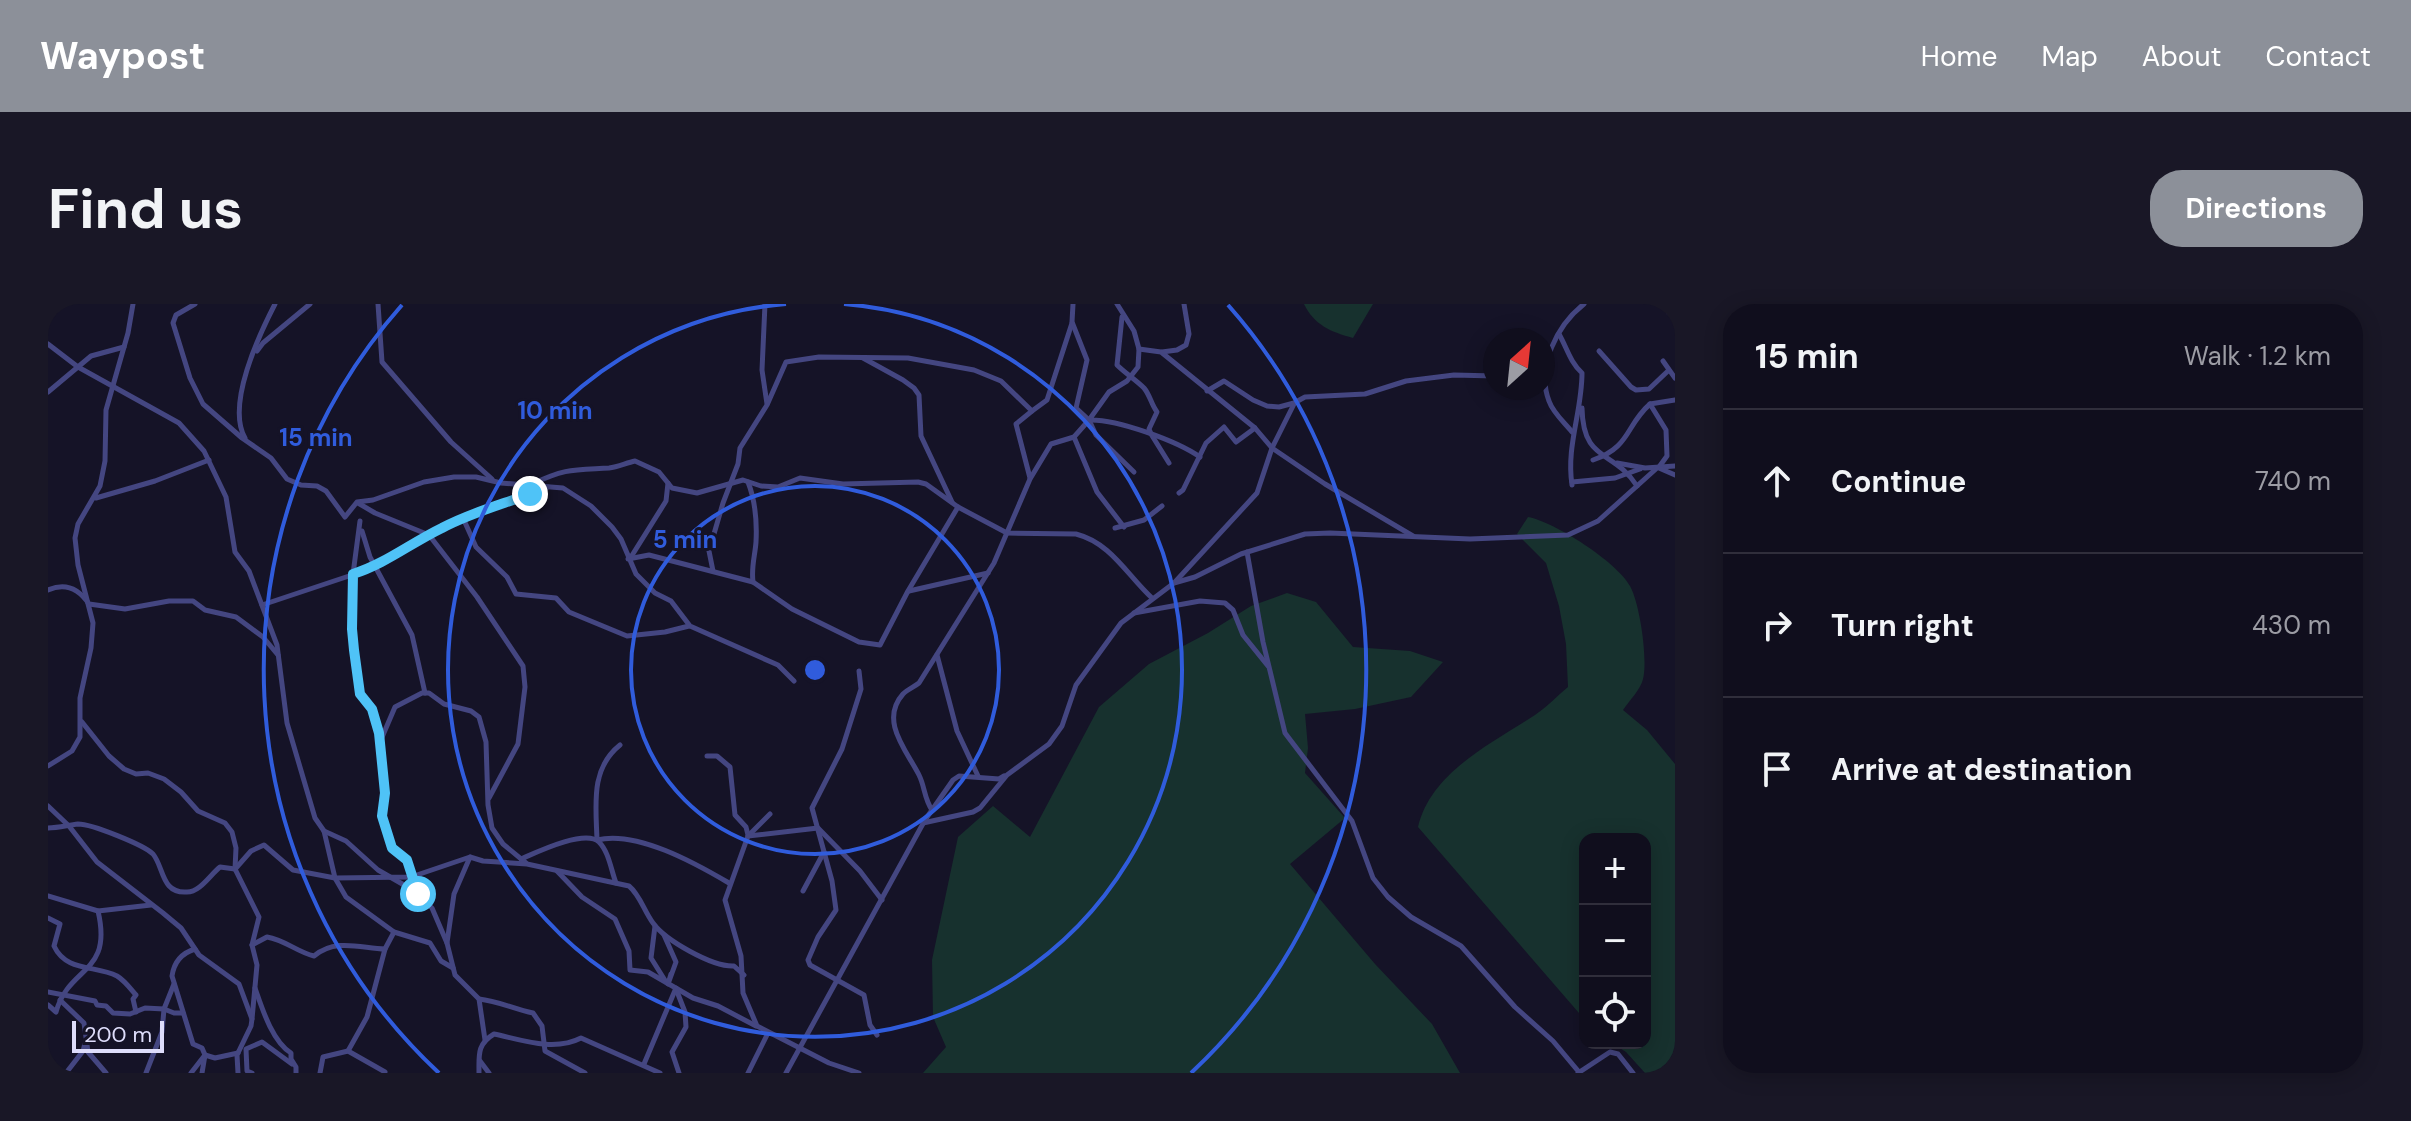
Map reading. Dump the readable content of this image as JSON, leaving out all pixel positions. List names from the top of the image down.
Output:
{
  "scale_bar": "200 m",
  "north": "top right",
  "page": {
    "header": "Waypost",
    "nav": [
      "Home",
      "Map",
      "About",
      "Contact"
    ],
    "buttons": "Directions",
    "title": "Find us",
    "heading": ["15 min", "Walk · 1.2 km"],
    "list": [
      ["Continue", "740 m"],
      ["Turn right", "430 m"],
      "Arrive at destination"
    ],
    "map_buttons": ["+", "−"],
    "scale": "200 m"
  },
  "rings": ["10 min", "15 min", "5 min"]
}
